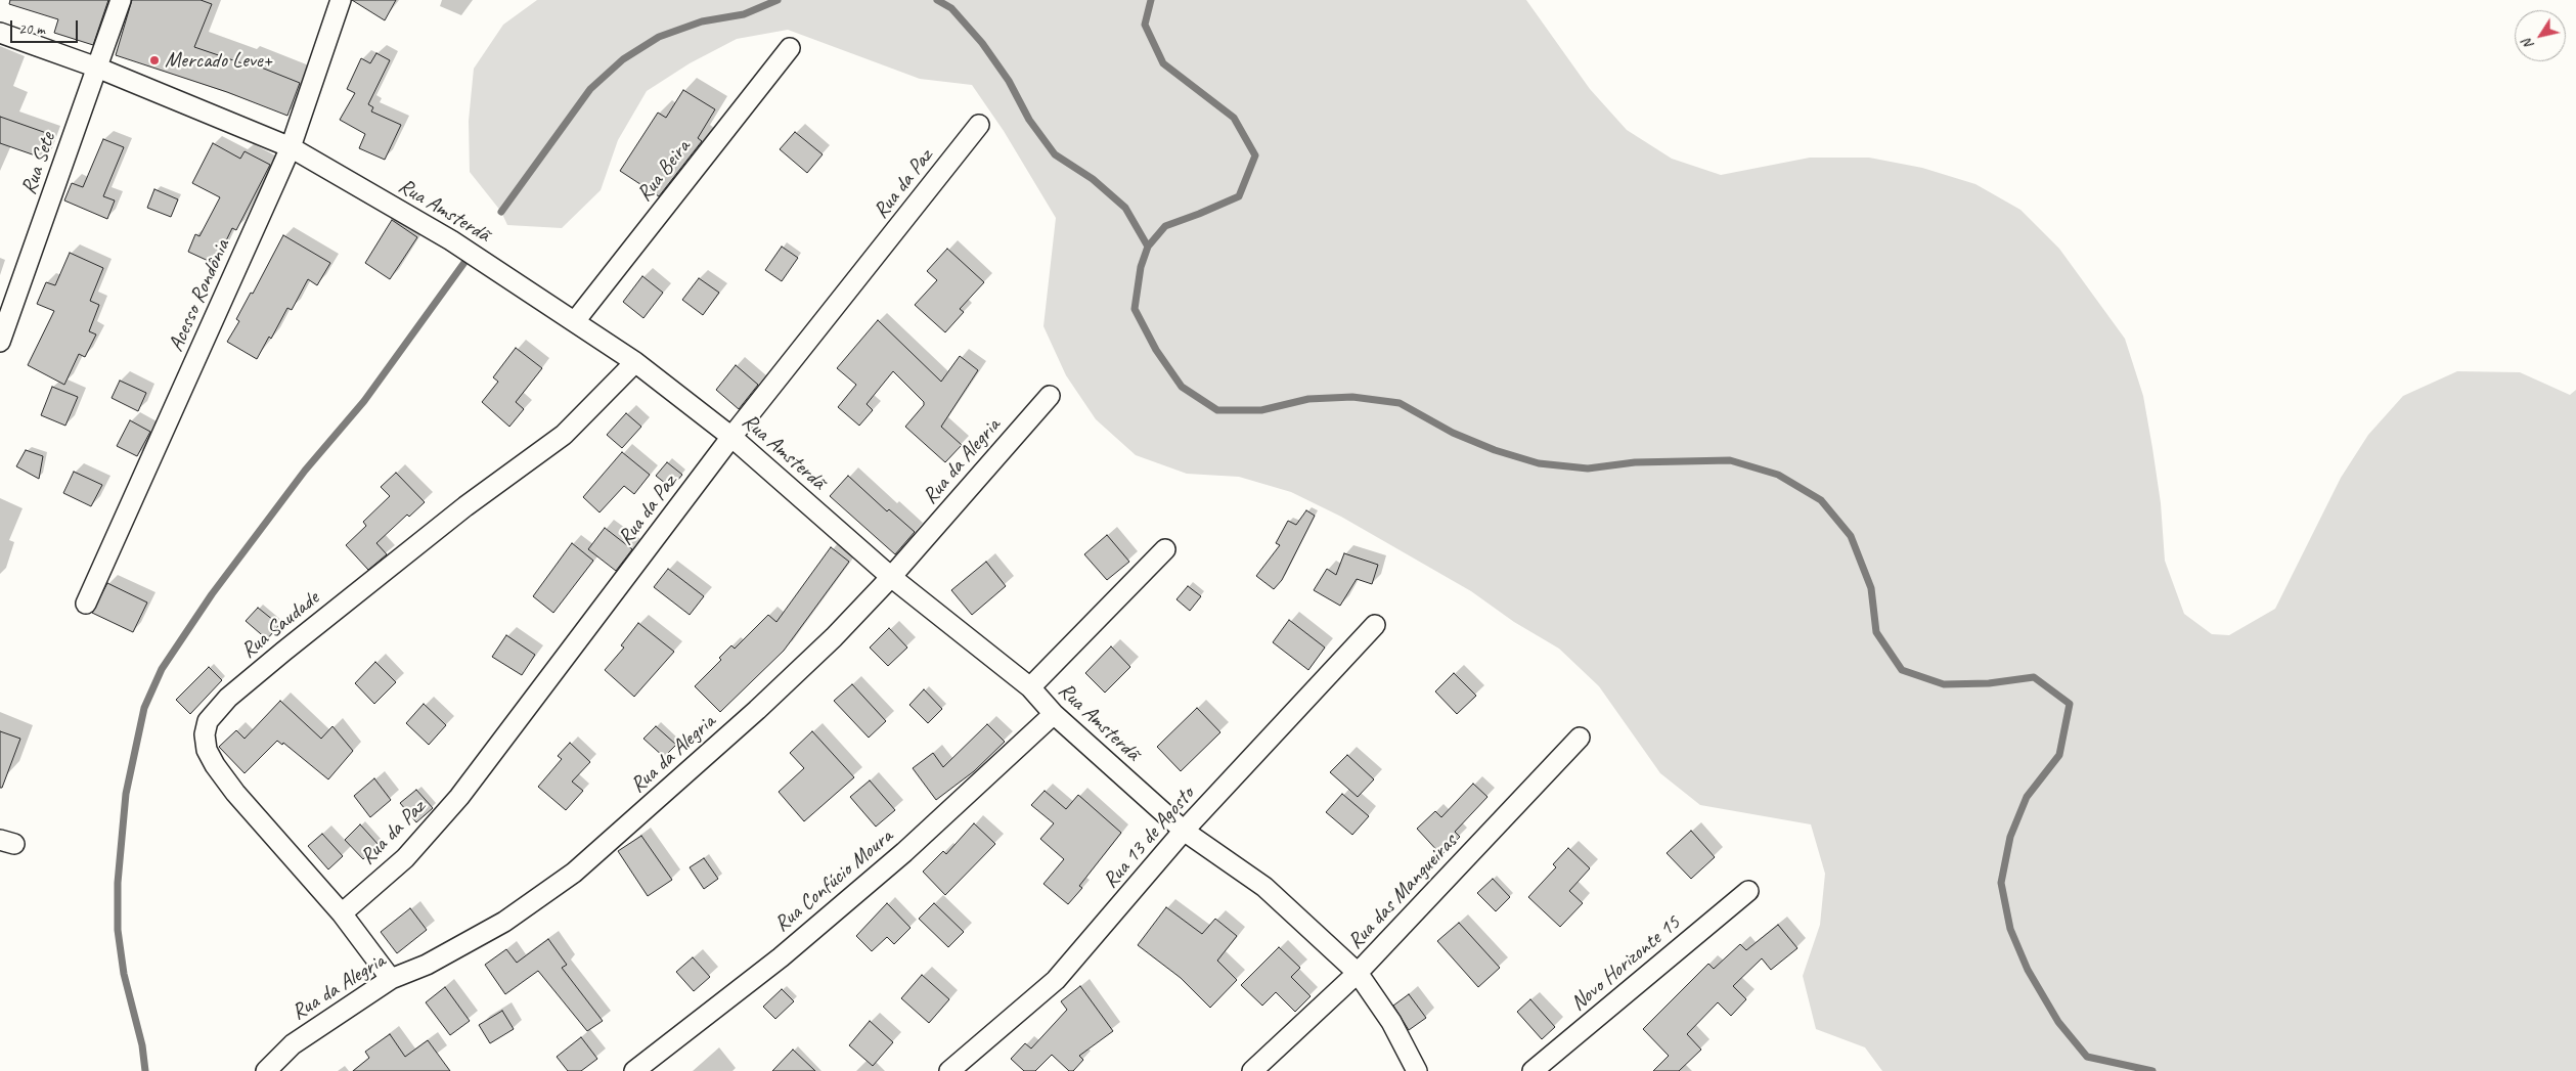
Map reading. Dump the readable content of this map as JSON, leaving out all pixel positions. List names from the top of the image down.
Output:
{
  "streets": {
    "street": [
      "Rua Sete",
      "Rua Beira",
      "Rua da Paz",
      "Rua Amsterdã",
      "Acesso Rondônia",
      "Rua da Alegria",
      "Rua Saudade",
      "Rua 13 de Agosto",
      "Rua Confúcio Moura",
      "Rua das Mangueiras",
      "Novo Horizonte 15"
    ]
  },
  "crossings": [
    ["Rua Sete", "Rua Amsterdã"],
    ["Rua Beira", "Rua Amsterdã"],
    ["Rua da Paz", "Rua Amsterdã"],
    ["Rua da Paz", "Rua Saudade"],
    ["Rua Amsterdã", "Acesso Rondônia"],
    ["Rua Amsterdã", "Rua da Alegria"],
    ["Rua Amsterdã", "Rua Saudade"],
    ["Rua Amsterdã", "Rua 13 de Agosto"],
    ["Rua Amsterdã", "Rua Confúcio Moura"],
    ["Rua Amsterdã", "Rua das Mangueiras"],
    ["Rua da Alegria", "Rua Saudade"]
  ],
  "places": ["Mercado Leve+"],
  "scale_bar": "20 m",
  "north": "bottom left"
}
